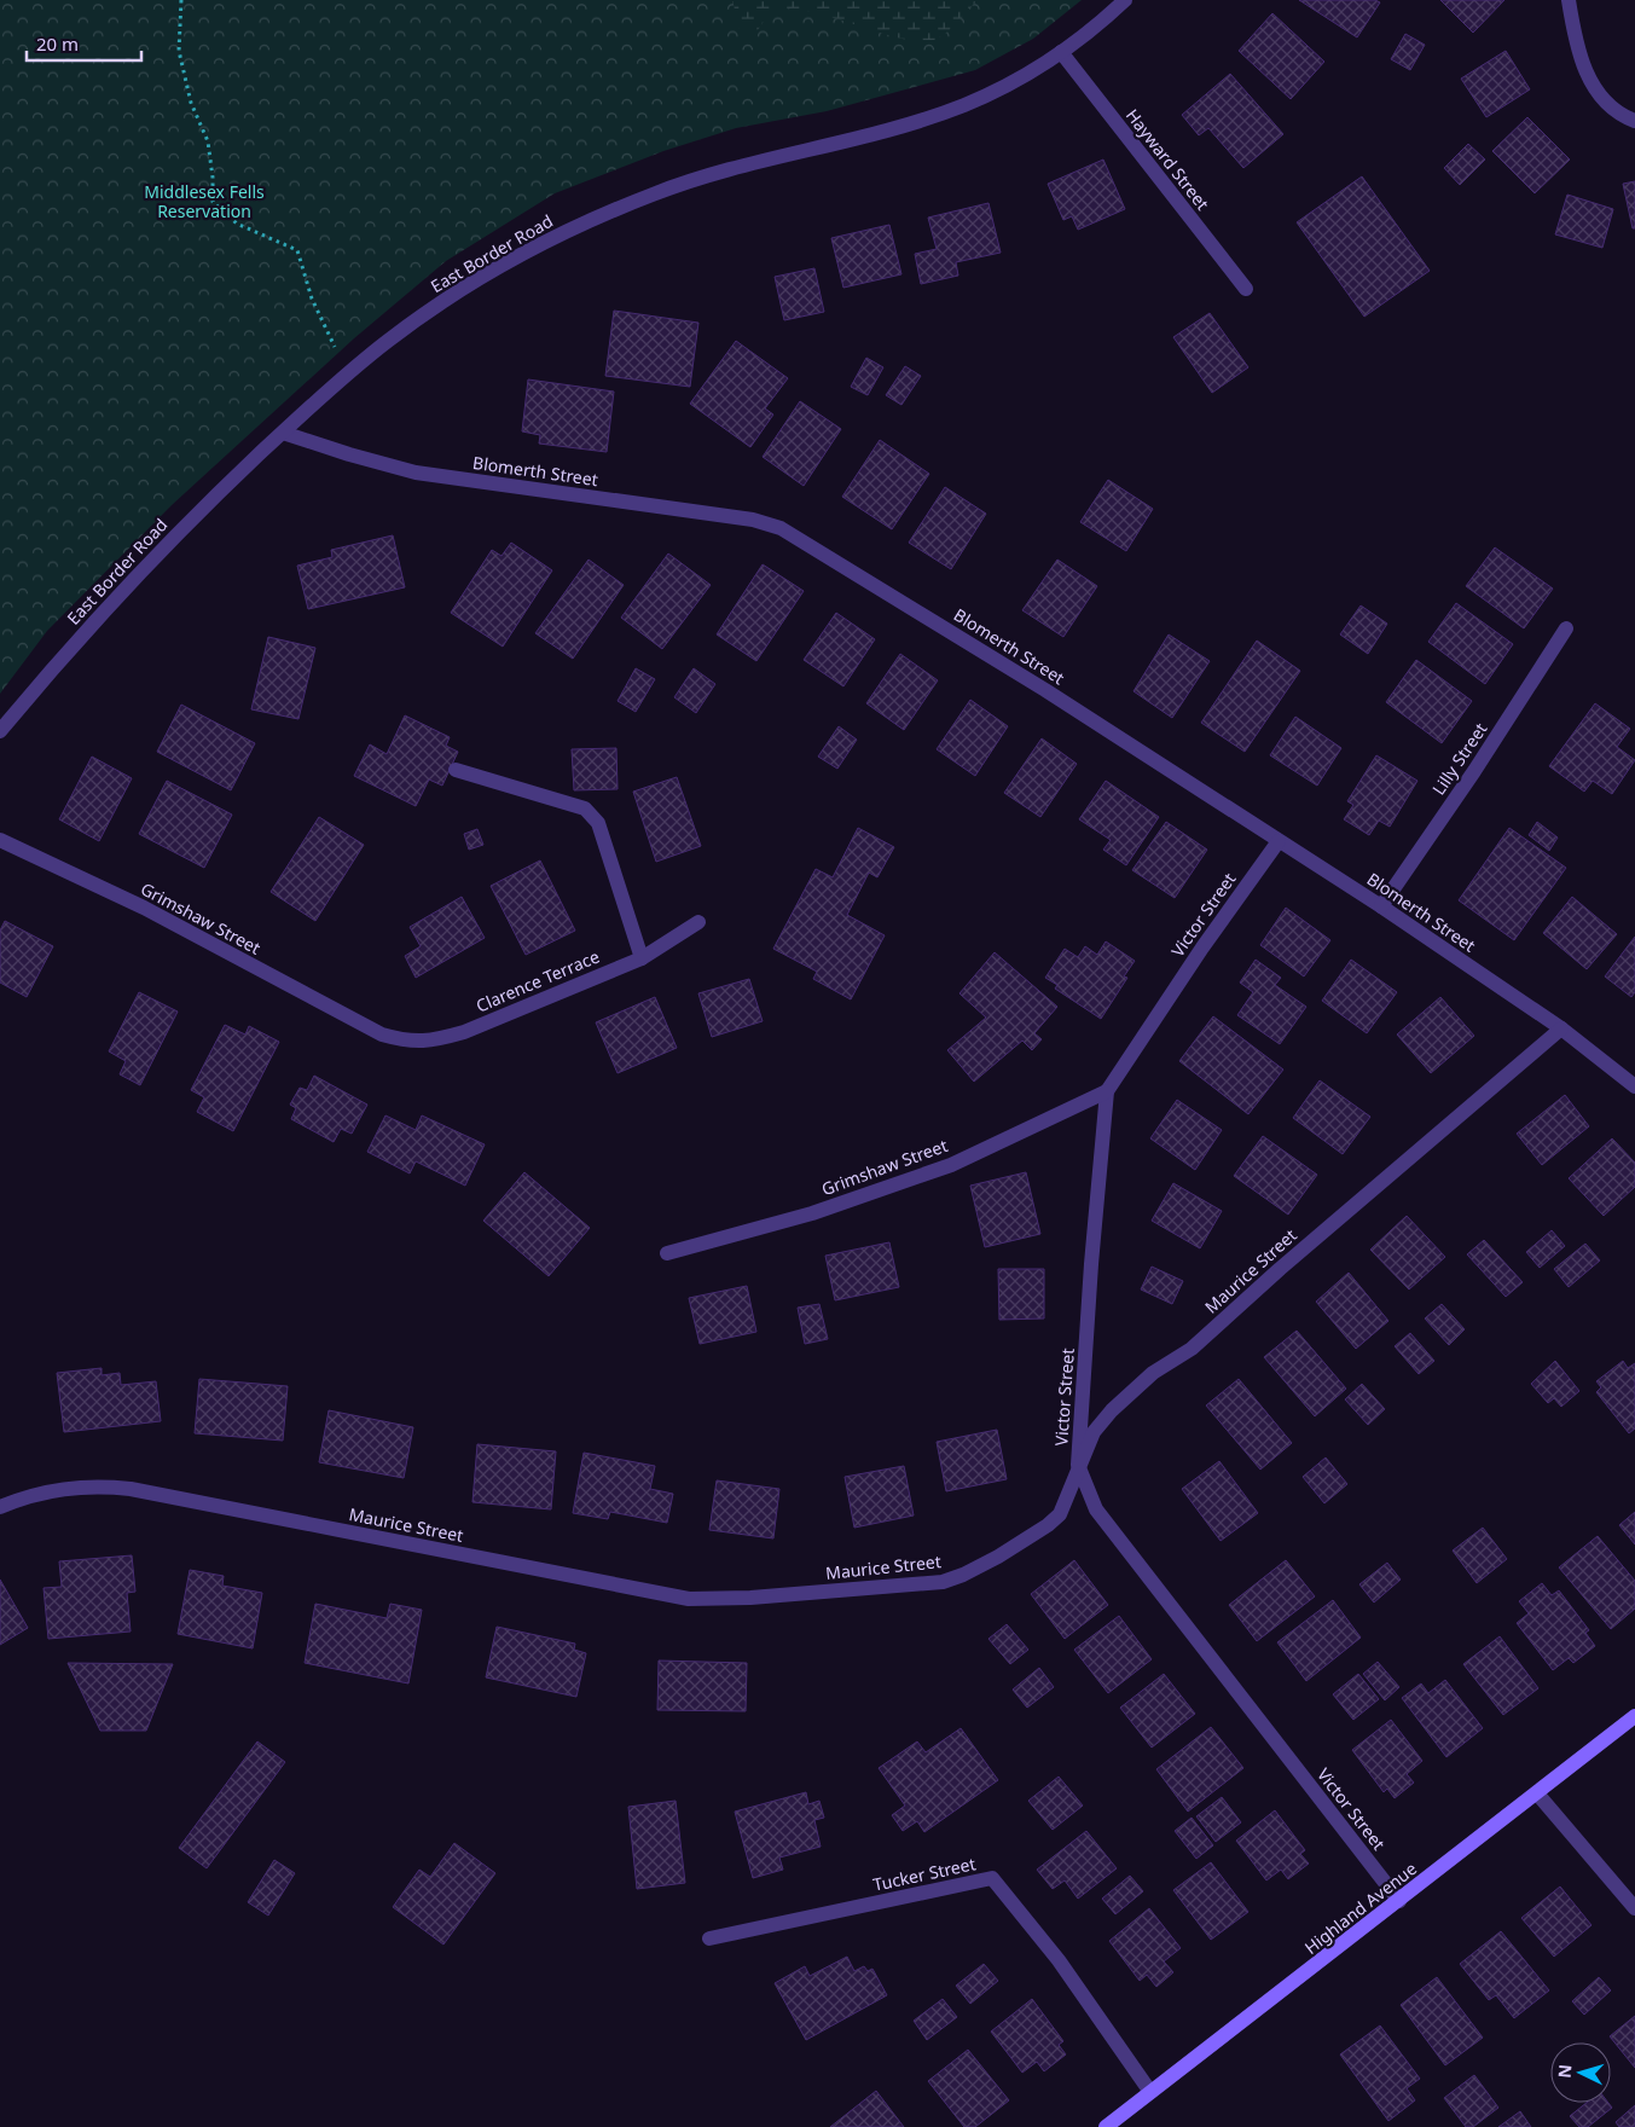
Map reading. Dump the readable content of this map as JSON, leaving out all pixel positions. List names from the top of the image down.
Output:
{
  "streets": {
    "main road": ["Highland Avenue"],
    "street": [
      "Hayward Street",
      "East Border Road",
      "Blomerth Street",
      "Lilly Street",
      "Victor Street",
      "Grimshaw Street",
      "Clarence Terrace",
      "Maurice Street",
      "Tucker Street"
    ]
  },
  "crossings": [
    ["Hayward Street", "East Border Road"],
    ["East Border Road", "Blomerth Street"],
    ["Blomerth Street", "Lilly Street"],
    ["Blomerth Street", "Victor Street"],
    ["Blomerth Street", "Maurice Street"],
    ["Victor Street", "Grimshaw Street"],
    ["Victor Street", "Maurice Street"],
    ["Victor Street", "Highland Avenue"],
    ["Grimshaw Street", "Clarence Terrace"],
    ["Tucker Street", "Highland Avenue"]
  ],
  "parks": ["Middlesex Fells Reservation"],
  "scale_bar": "20 m",
  "north": "left"
}
